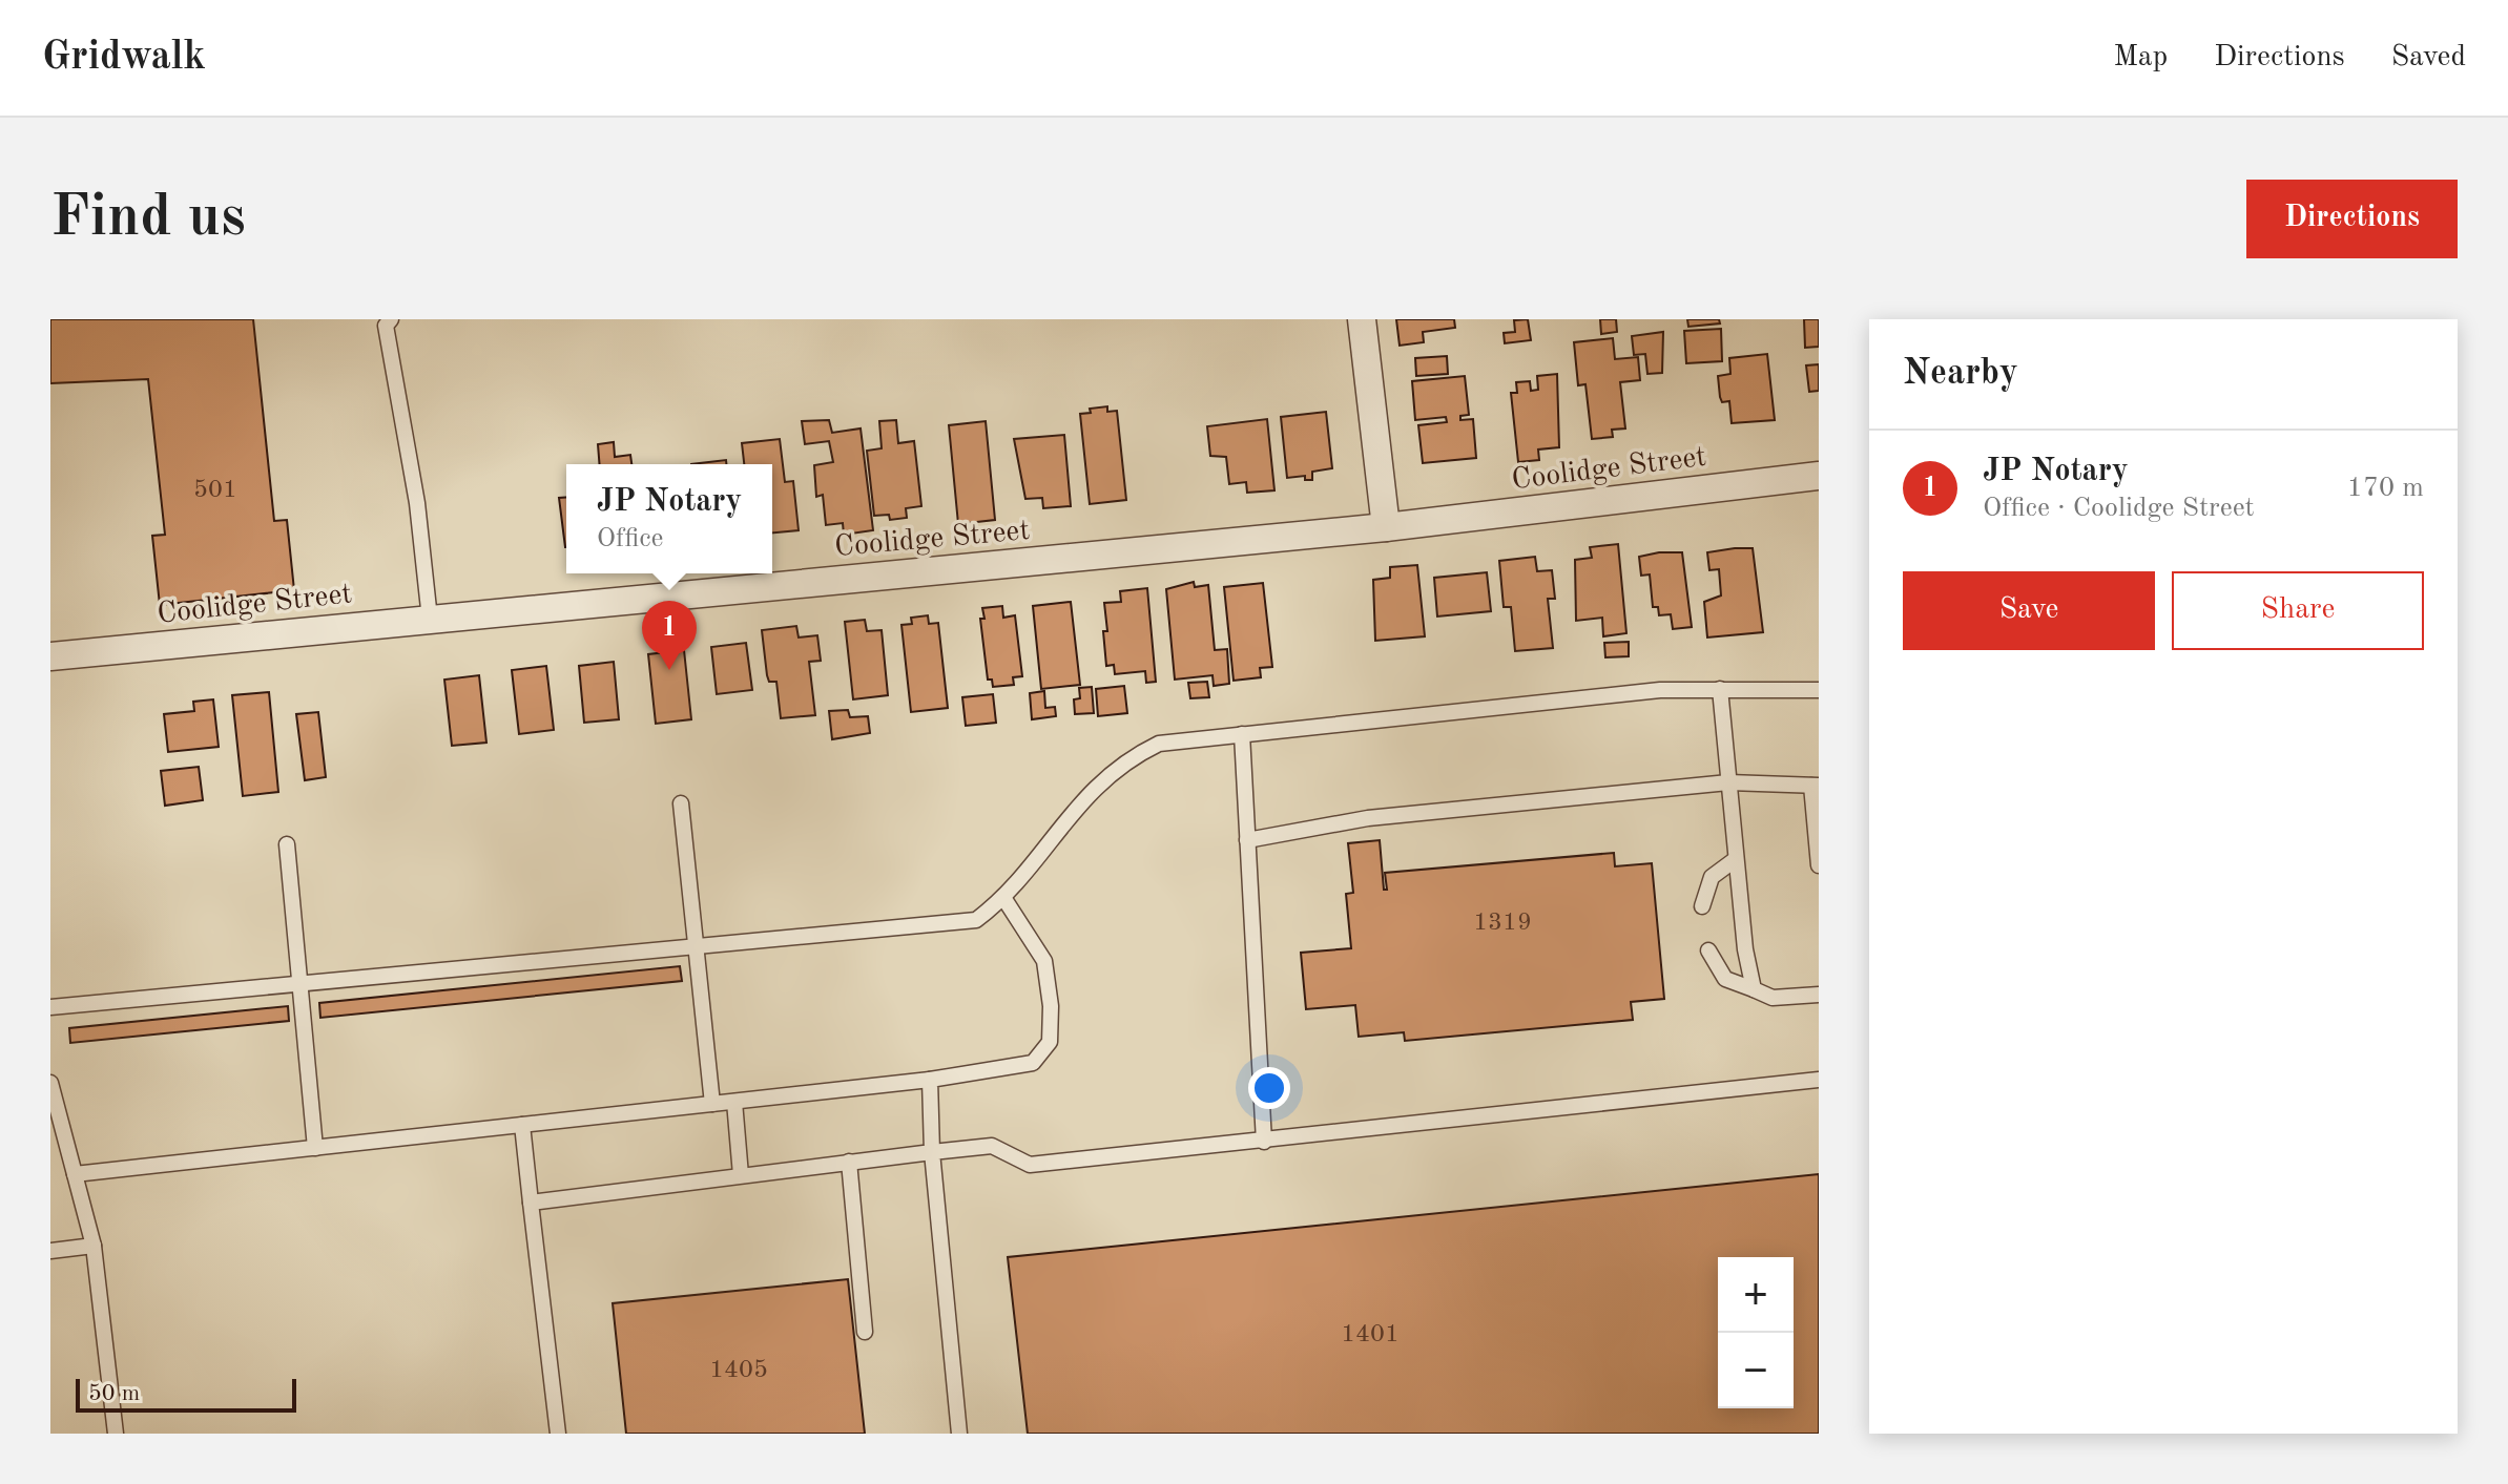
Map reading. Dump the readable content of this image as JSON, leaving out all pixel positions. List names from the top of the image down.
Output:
{
  "streets": {
    "street": ["Coolidge Street"]
  },
  "house_numbers": [
    "501",
    "1319",
    "1401",
    "1405"
  ],
  "scale_bar": "50 m",
  "page": {
    "header": "Gridwalk",
    "nav": ["Map", "Directions", "Saved"],
    "buttons": [
      "Directions",
      ["Save", "Share"]
    ],
    "title": "Find us",
    "heading": "Nearby",
    "list": [
      {
        "mark": "1",
        "name": "JP Notary",
        "note": "Office · Coolidge Street",
        "value": "170 m"
      }
    ],
    "popup": ["JP Notary", "Office"],
    "pins": "1",
    "map_buttons": ["+", "−"],
    "scale": "50 m"
  }
}
